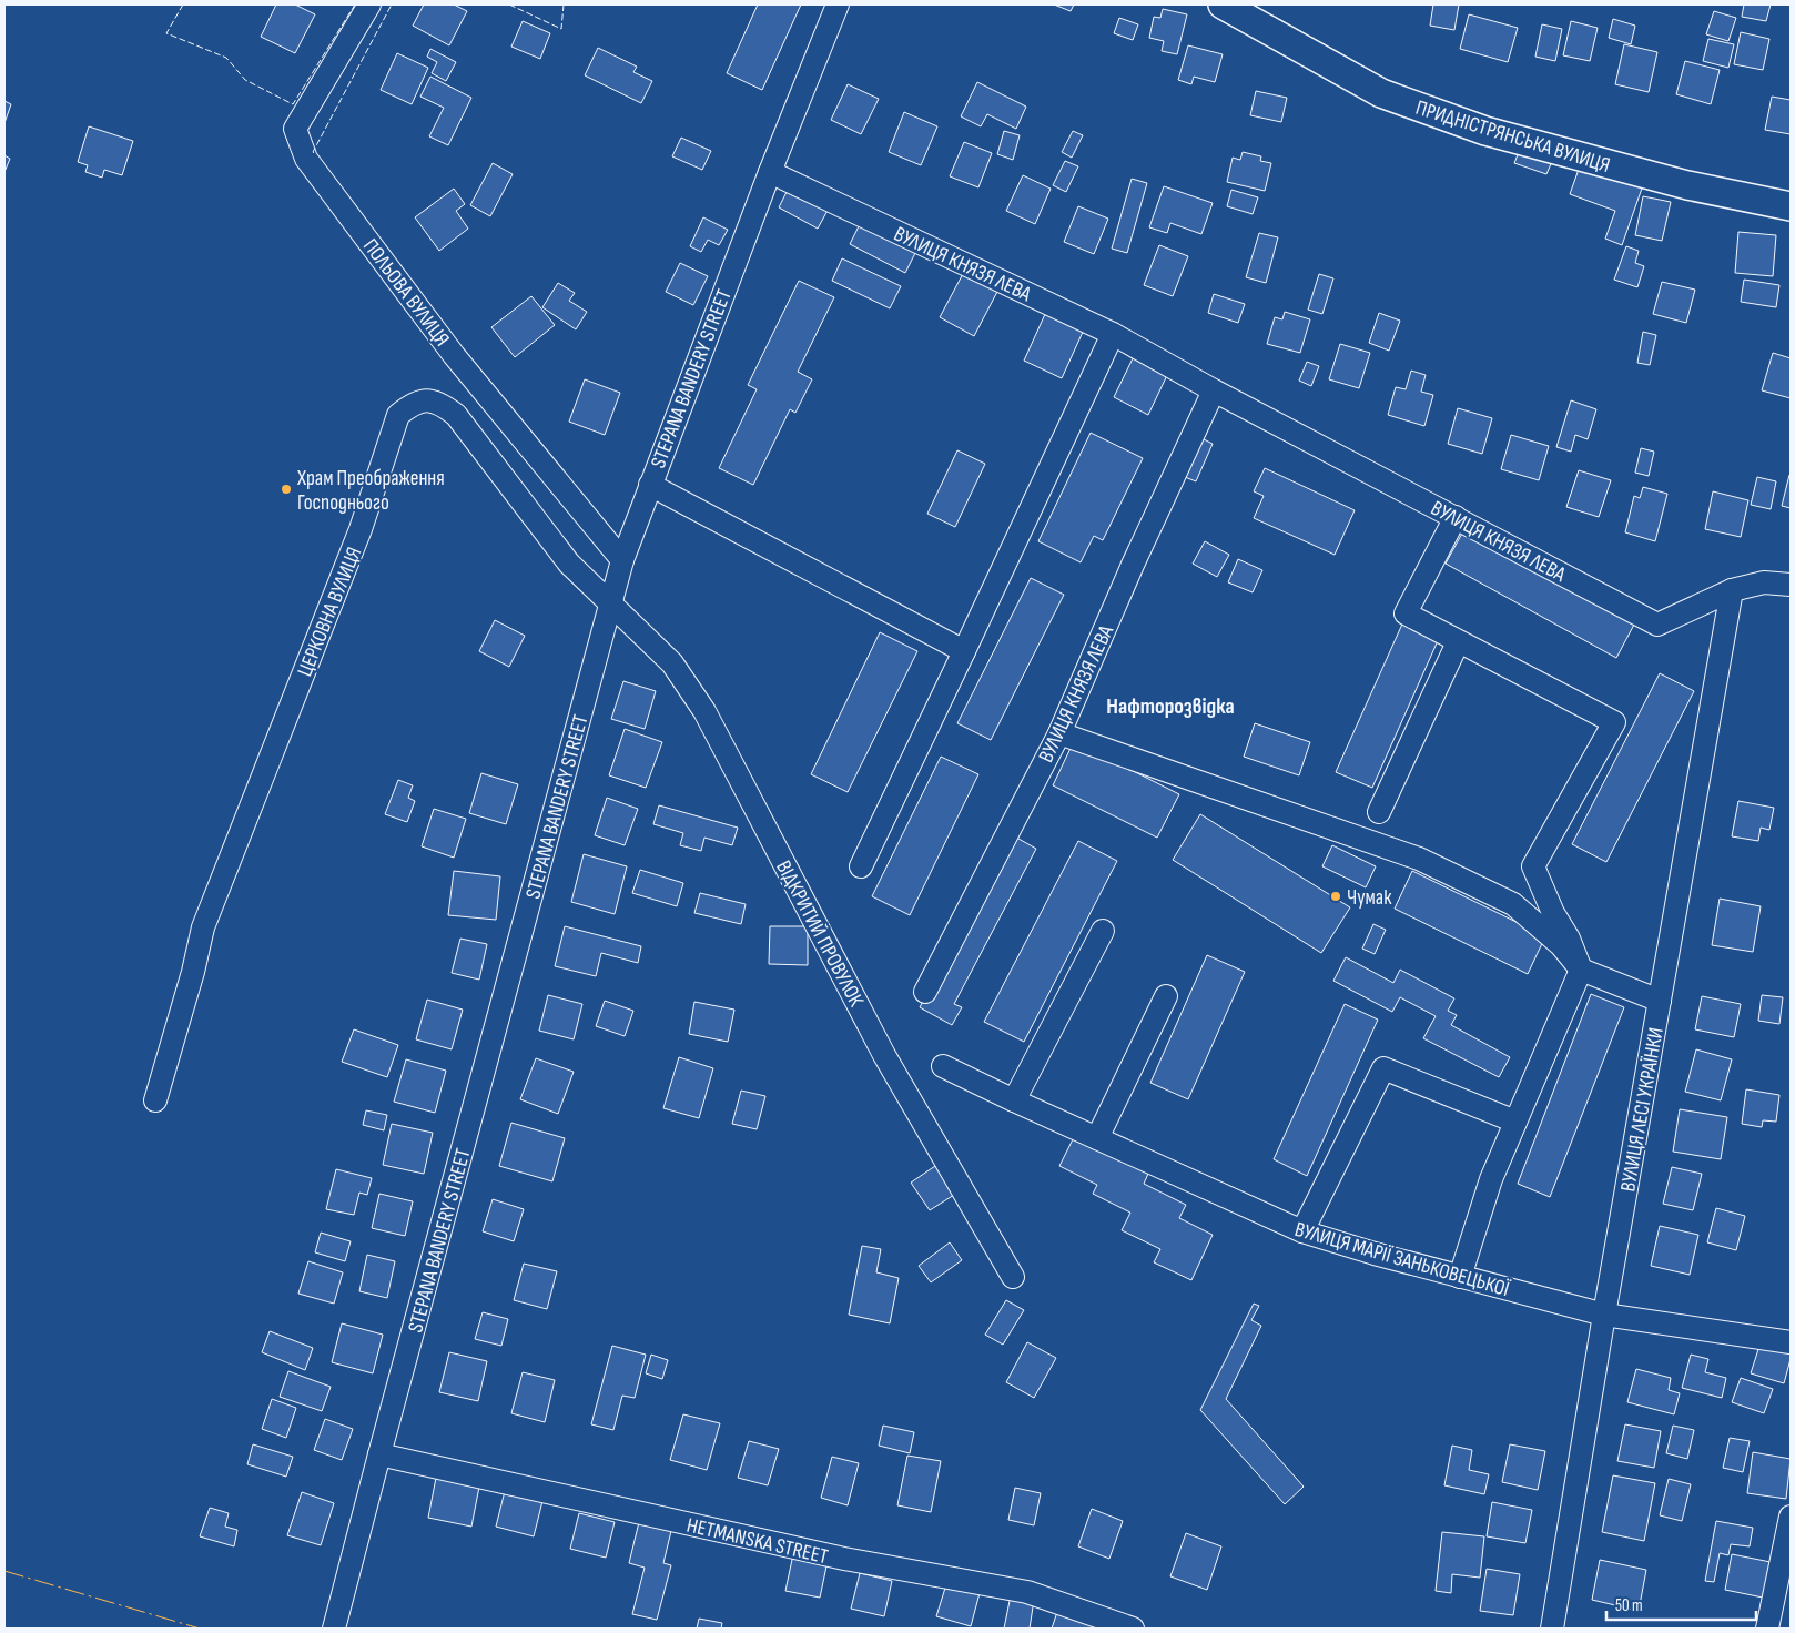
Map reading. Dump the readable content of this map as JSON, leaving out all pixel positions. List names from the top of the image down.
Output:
{
  "streets": {
    "main road": ["ПРИДНІСТРЯНСЬКА ВУЛИЦЯ"],
    "street": [
      "ВУЛИЦЯ КНЯЗЯ ЛЕВА",
      "ПОЛЬОВА ВУЛИЦЯ",
      "STEPANA BANDERY STREET",
      "ЦЕРКОВНА ВУЛИЦЯ",
      "ВІДКРИТИЙ ПРОВУЛОК",
      "ВУЛИЦЯ ЛЕСІ УКРАЇНКИ",
      "ВУЛИЦЯ МАРІЇ ЗАНЬКОВЕЦЬКОЇ",
      "HETMANSKA STREET"
    ]
  },
  "crossings": [
    ["ВУЛИЦЯ КНЯЗЯ ЛЕВА", "STEPANA BANDERY STREET"],
    ["ВУЛИЦЯ КНЯЗЯ ЛЕВА", "ВУЛИЦЯ ЛЕСІ УКРАЇНКИ"],
    ["ПОЛЬОВА ВУЛИЦЯ", "STEPANA BANDERY STREET"],
    ["STEPANA BANDERY STREET", "ЦЕРКОВНА ВУЛИЦЯ"],
    ["STEPANA BANDERY STREET", "ВІДКРИТИЙ ПРОВУЛОК"],
    ["STEPANA BANDERY STREET", "HETMANSKA STREET"],
    ["ЦЕРКОВНА ВУЛИЦЯ", "ВІДКРИТИЙ ПРОВУЛОК"],
    ["ВУЛИЦЯ ЛЕСІ УКРАЇНКИ", "ВУЛИЦЯ МАРІЇ ЗАНЬКОВЕЦЬКОЇ"]
  ],
  "districts": ["Нафторозвідка"],
  "places": ["Храм Преображення Господнього", "Чумак"],
  "scale_bar": "50 m"
}
